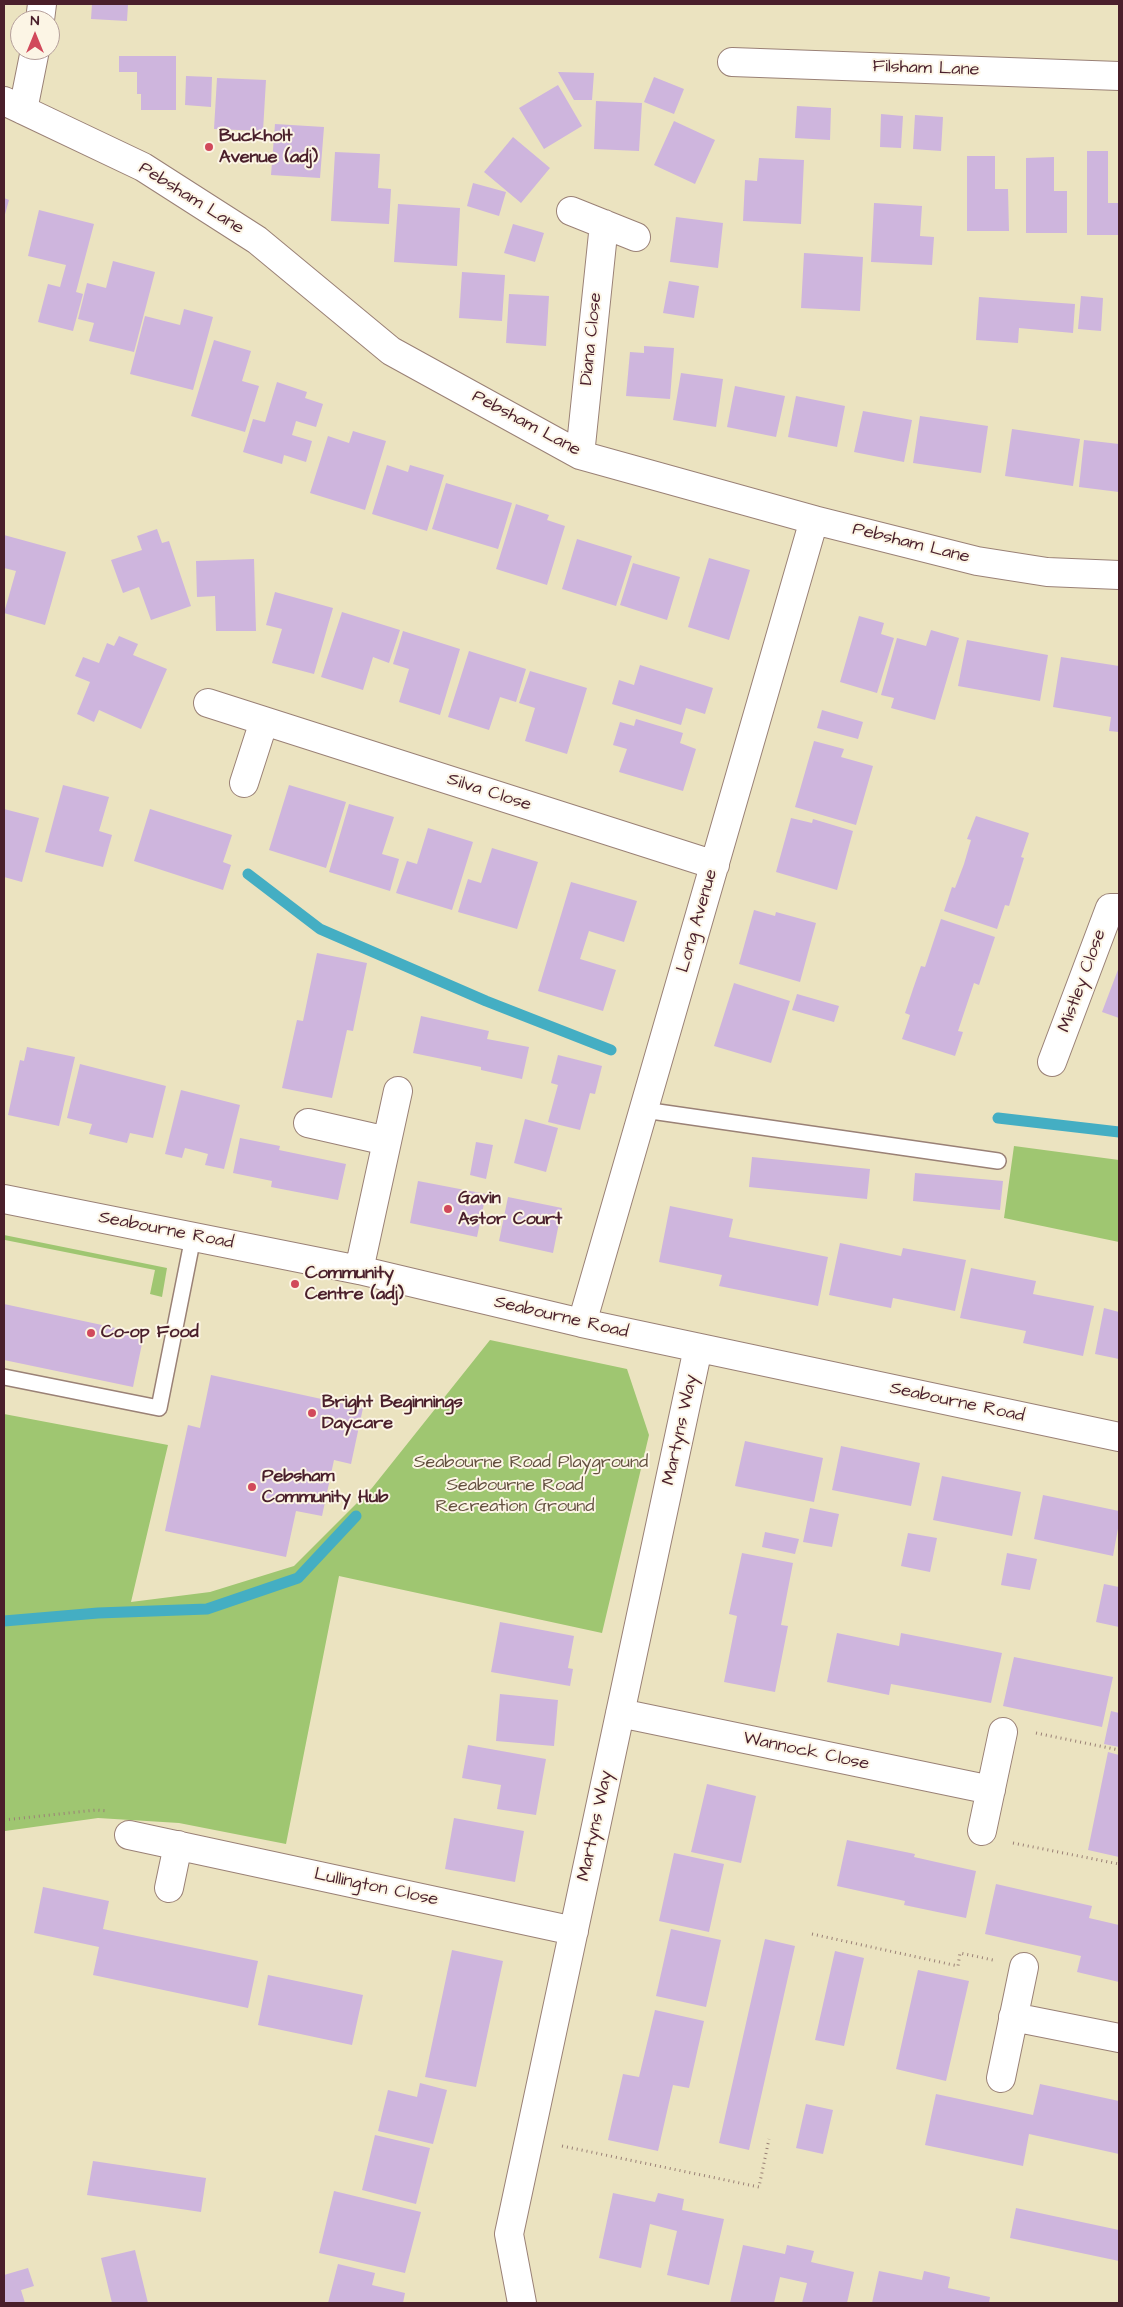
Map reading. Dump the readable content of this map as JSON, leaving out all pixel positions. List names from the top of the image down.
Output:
{
  "streets": {
    "street": [
      "Filsham Lane",
      "Pebsham Lane",
      "Diana Close",
      "Silva Close",
      "Long Avenue",
      "Mistley Close",
      "Seabourne Road",
      "Martyns Way",
      "Wannock Close",
      "Lullington Close"
    ]
  },
  "crossings": [
    ["Pebsham Lane", "Diana Close"],
    ["Pebsham Lane", "Long Avenue"],
    ["Silva Close", "Long Avenue"],
    ["Long Avenue", "Seabourne Road"],
    ["Seabourne Road", "Martyns Way"],
    ["Martyns Way", "Wannock Close"],
    ["Martyns Way", "Lullington Close"]
  ],
  "parks": ["Seabourne Road Playground", "Seabourne Road Recreation Ground"],
  "places": [
    "Buckholt Avenue (adj)",
    "Gavin Astor Court",
    "Community Centre (adj)",
    "Co-op Food",
    "Bright Beginnings Daycare",
    "Pebsham Community Hub"
  ],
  "north": "top"
}
